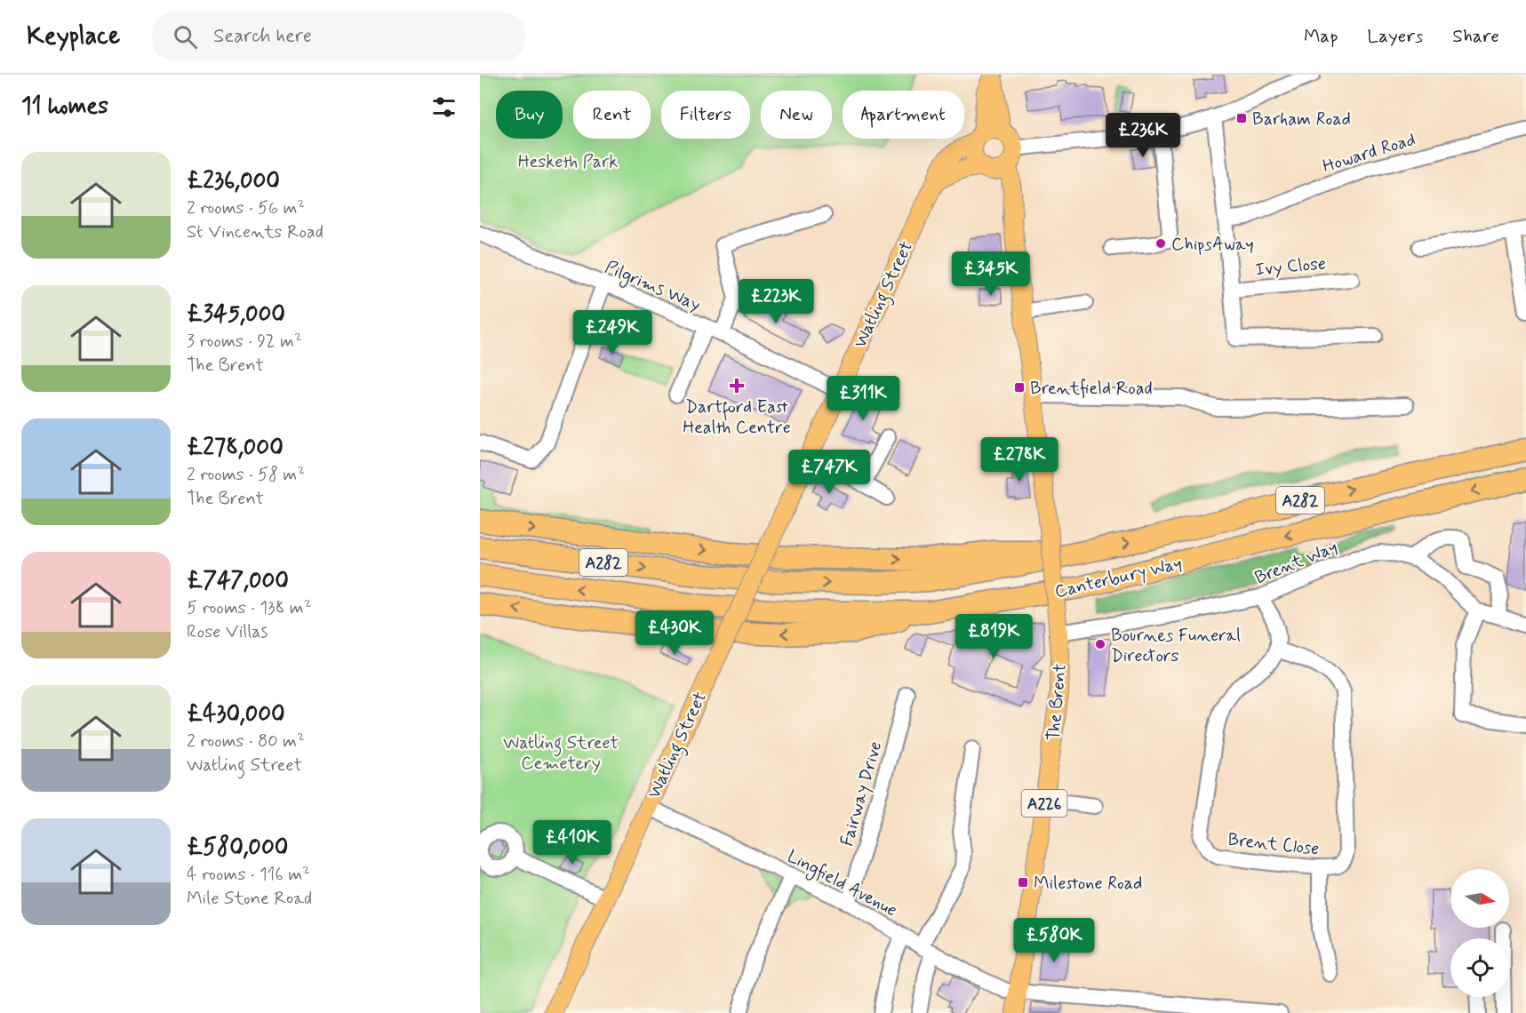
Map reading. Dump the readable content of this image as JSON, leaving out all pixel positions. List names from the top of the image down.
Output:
{
  "streets": {
    "highway": ["A282", "Canterbury Way"],
    "main road": ["Watling Street", "The Brent", "A226"],
    "street": [
      "Howard Road",
      "Ivy Close",
      "Pilgrims Way",
      "Brent Way",
      "Fairway Drive",
      "Brent Close",
      "Lingfield Avenue"
    ]
  },
  "crossings": [
    ["Pilgrims Way", "Watling Street"],
    ["Watling Street", "The Brent"],
    ["Watling Street", "Lingfield Avenue"],
    ["Brent Way", "The Brent"],
    ["The Brent", "A226"],
    ["The Brent", "Lingfield Avenue"],
    ["Fairway Drive", "Lingfield Avenue"],
    ["A226", "Lingfield Avenue"]
  ],
  "parks": ["Hesketh Park", "Watling Street Cemetery"],
  "places": {
    "transit": ["Barham Road", "Brentfield Road", "Milestone Road"],
    "other": ["ChipsAway", "Bournes Funeral Directors"],
    "health": ["Dartford East Health Centre"]
  },
  "north": "right",
  "page": {
    "header": "Keyplace",
    "search": "Search here",
    "nav": ["Map", "Layers", "Share"],
    "heading": "11 homes",
    "chip": [
      "Buy",
      "Rent",
      "Filters",
      "New",
      "Apartment"
    ],
    "price": [
      "£236K",
      "£345K",
      "£223K",
      "£249K",
      "£311K",
      "£278K",
      "£747K",
      "£430K",
      "£819K",
      "£410K",
      "£580K"
    ],
    "list": [
      {
        "name": "£236,000",
        "note": "2 rooms · 56 m² · St Vincents Road"
      },
      {
        "name": "£345,000",
        "note": "3 rooms · 92 m² · The Brent"
      },
      {
        "name": "£278,000",
        "note": "2 rooms · 58 m² · The Brent"
      },
      {
        "name": "£747,000",
        "note": "5 rooms · 138 m² · Rose Villas"
      },
      {
        "name": "£430,000",
        "note": "2 rooms · 80 m² · Watling Street"
      },
      {
        "name": "£580,000",
        "note": "4 rooms · 116 m² · Mile Stone Road"
      }
    ]
  }
}
